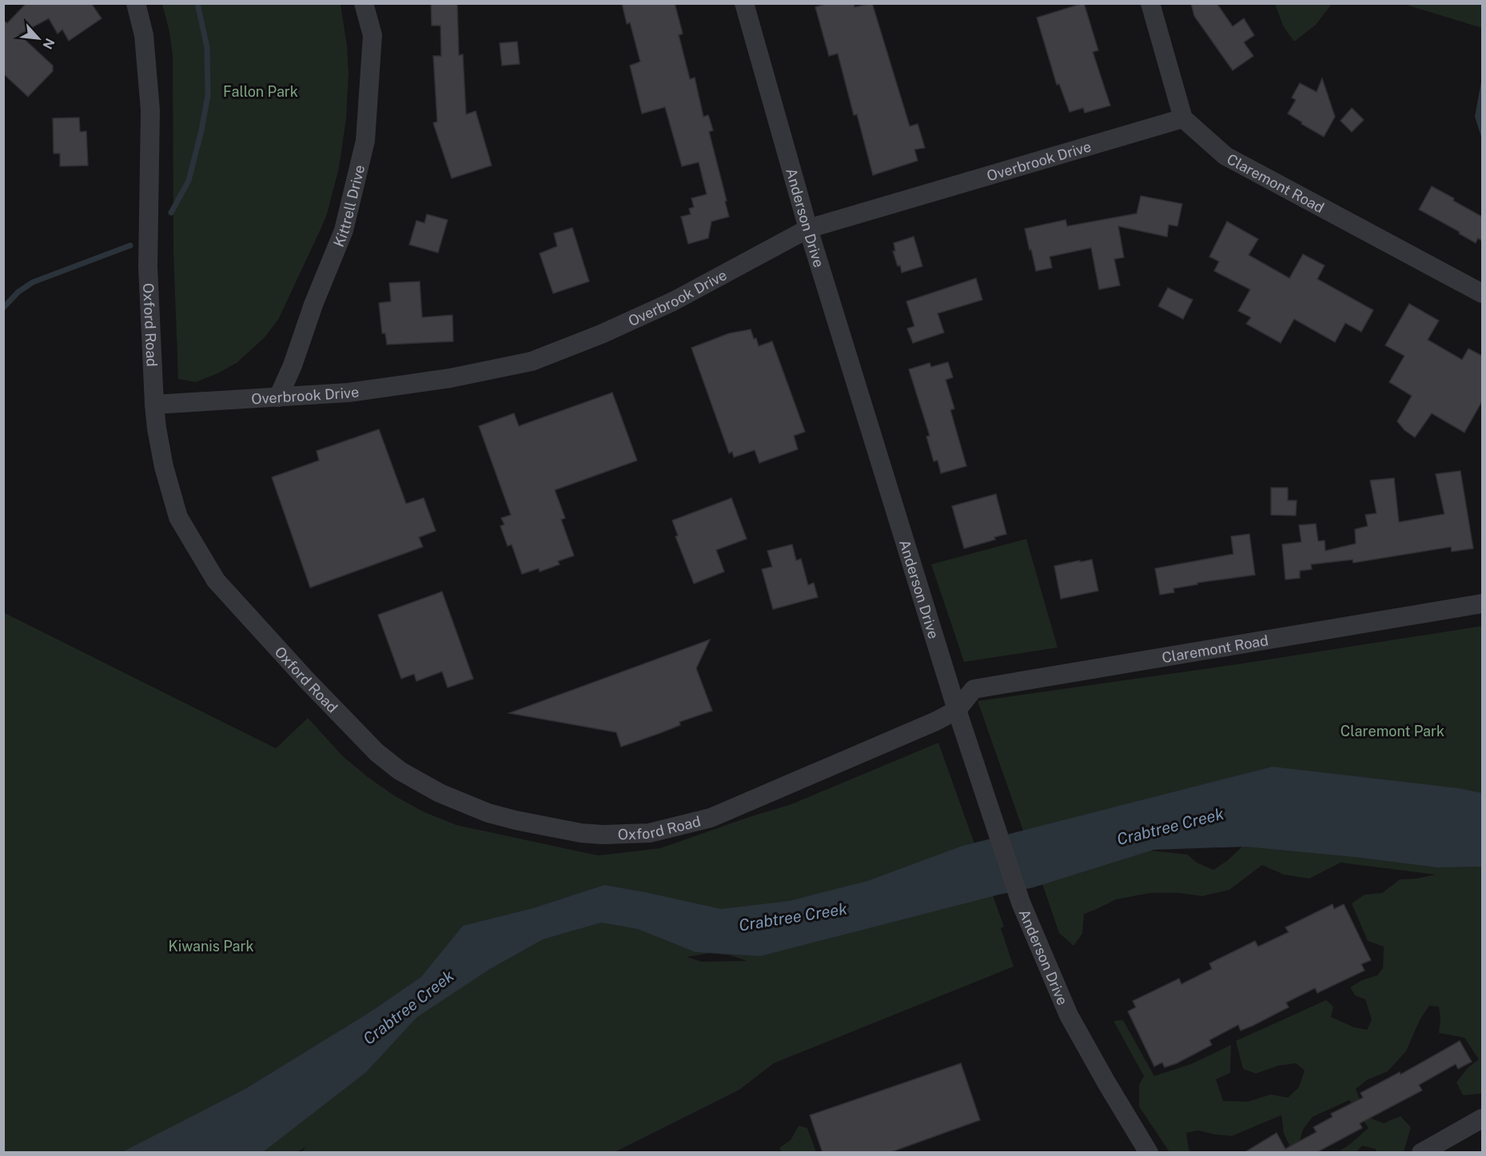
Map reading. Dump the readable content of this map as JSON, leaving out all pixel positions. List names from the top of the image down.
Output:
{
  "streets": {
    "street": [
      "Overbrook Drive",
      "Claremont Road",
      "Kittrell Drive",
      "Anderson Drive",
      "Oxford Road"
    ]
  },
  "crossings": [
    ["Overbrook Drive", "Claremont Road"],
    ["Overbrook Drive", "Kittrell Drive"],
    ["Overbrook Drive", "Anderson Drive"],
    ["Overbrook Drive", "Oxford Road"],
    ["Claremont Road", "Anderson Drive"],
    ["Claremont Road", "Oxford Road"],
    ["Anderson Drive", "Oxford Road"]
  ],
  "water": ["Crabtree Creek"],
  "parks": ["Fallon Park", "Claremont Park", "Kiwanis Park"],
  "north": "bottom right"
}
